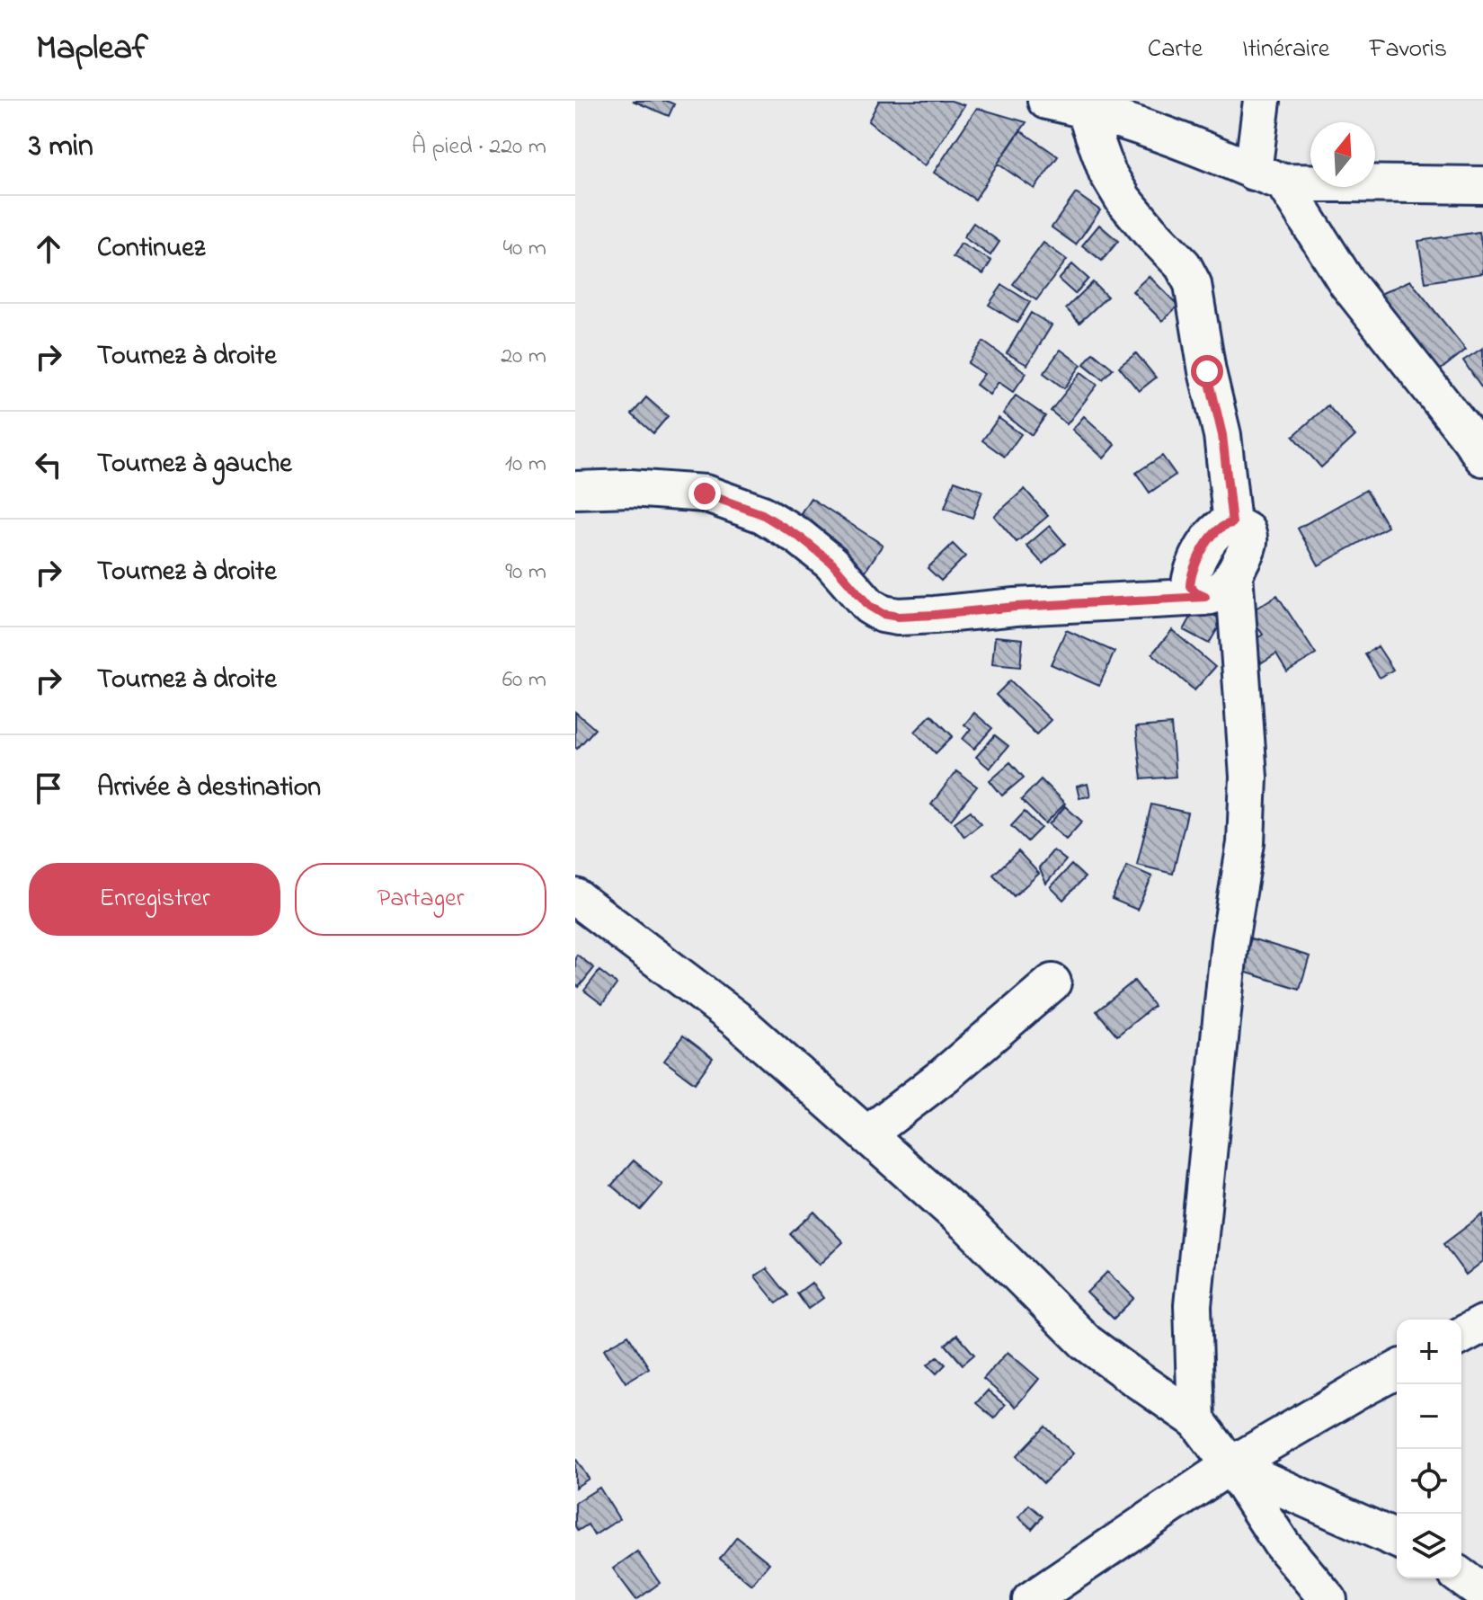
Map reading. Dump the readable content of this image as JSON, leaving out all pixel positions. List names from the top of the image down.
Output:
{
  "north": "top",
  "page": {
    "header": "Mapleaf",
    "nav": ["Carte", "Itinéraire", "Favoris"],
    "heading": ["3 min", "À pied · 220 m"],
    "list": [
      ["Continuez", "40 m"],
      ["Tournez à droite", "20 m"],
      ["Tournez à gauche", "10 m"],
      ["Tournez à droite", "90 m"],
      ["Tournez à droite", "60 m"],
      "Arrivée à destination"
    ],
    "buttons": ["Enregistrer", "Partager"],
    "map_buttons": ["+", "−"]
  }
}
